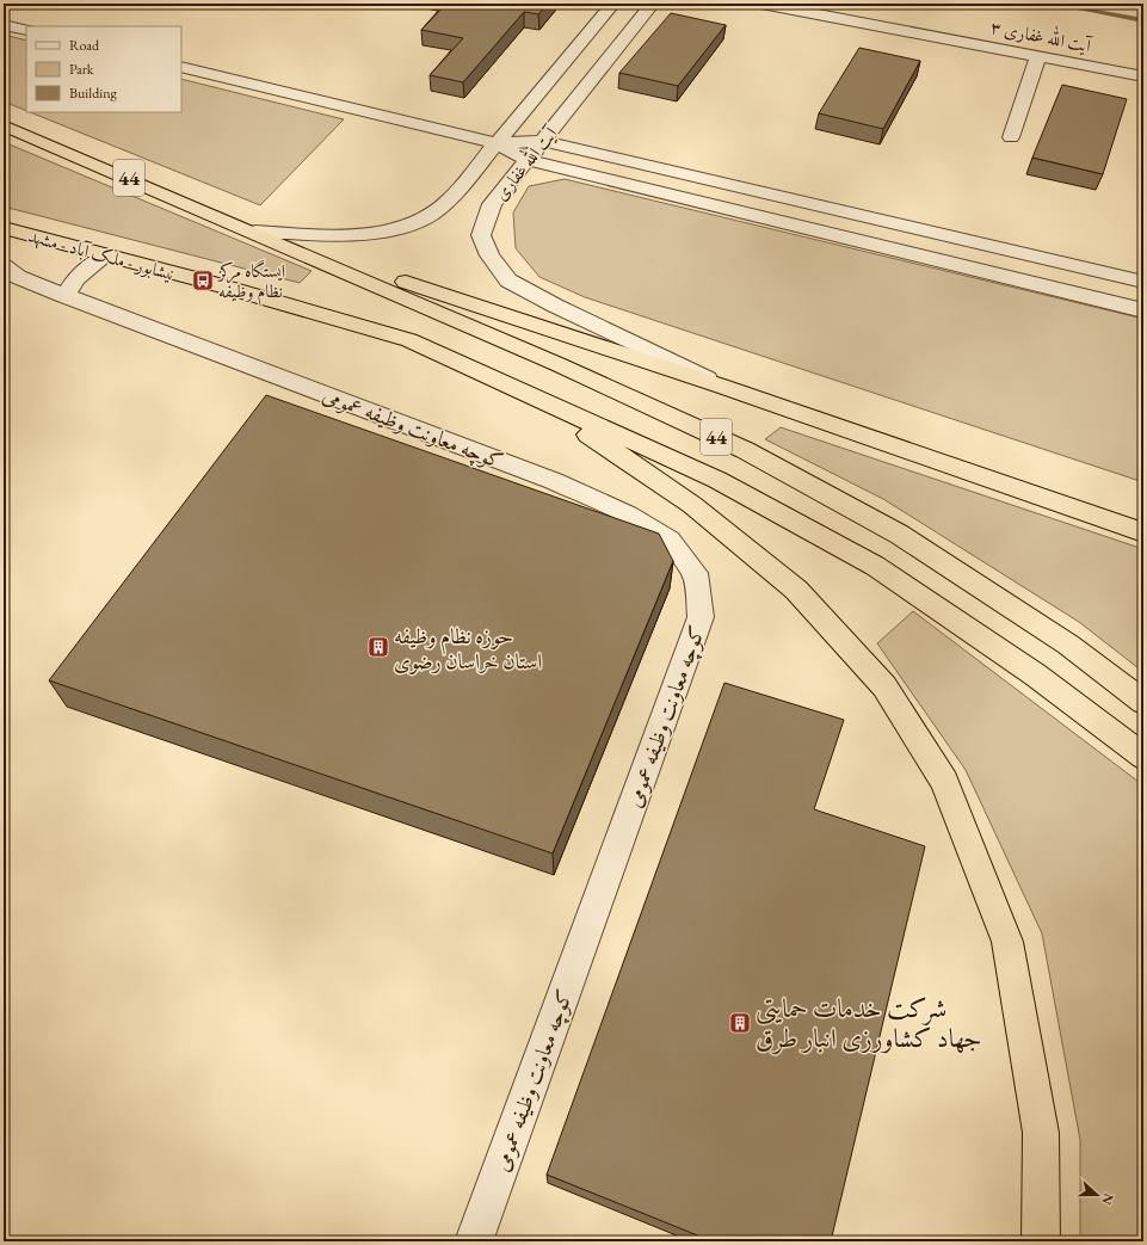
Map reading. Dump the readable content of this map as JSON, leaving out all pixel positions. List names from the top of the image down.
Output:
{
  "streets": {
    "highway": ["44", "نیشابور - ملک آباد - مشهد"],
    "street": ["آیت الله غفاری ۳", "آیت الله غفاری", "کوچه معاونت وظیفه عمومی"]
  },
  "crossings": [
    ["آیت الله غفاری", "44"],
    ["44", "نیشابور - ملک آباد - مشهد"]
  ],
  "places": {
    "bus stop": ["ایستگاه مرکز نظام وظیفه"],
    "building": ["حوزه نظام وظیفه استان خراسان رضوی", "شرکت خدمات حمایتی جهاد کشاورزی انبار طرق"]
  },
  "legend": ["Road", "Park", "Building"],
  "north": "right"
}
